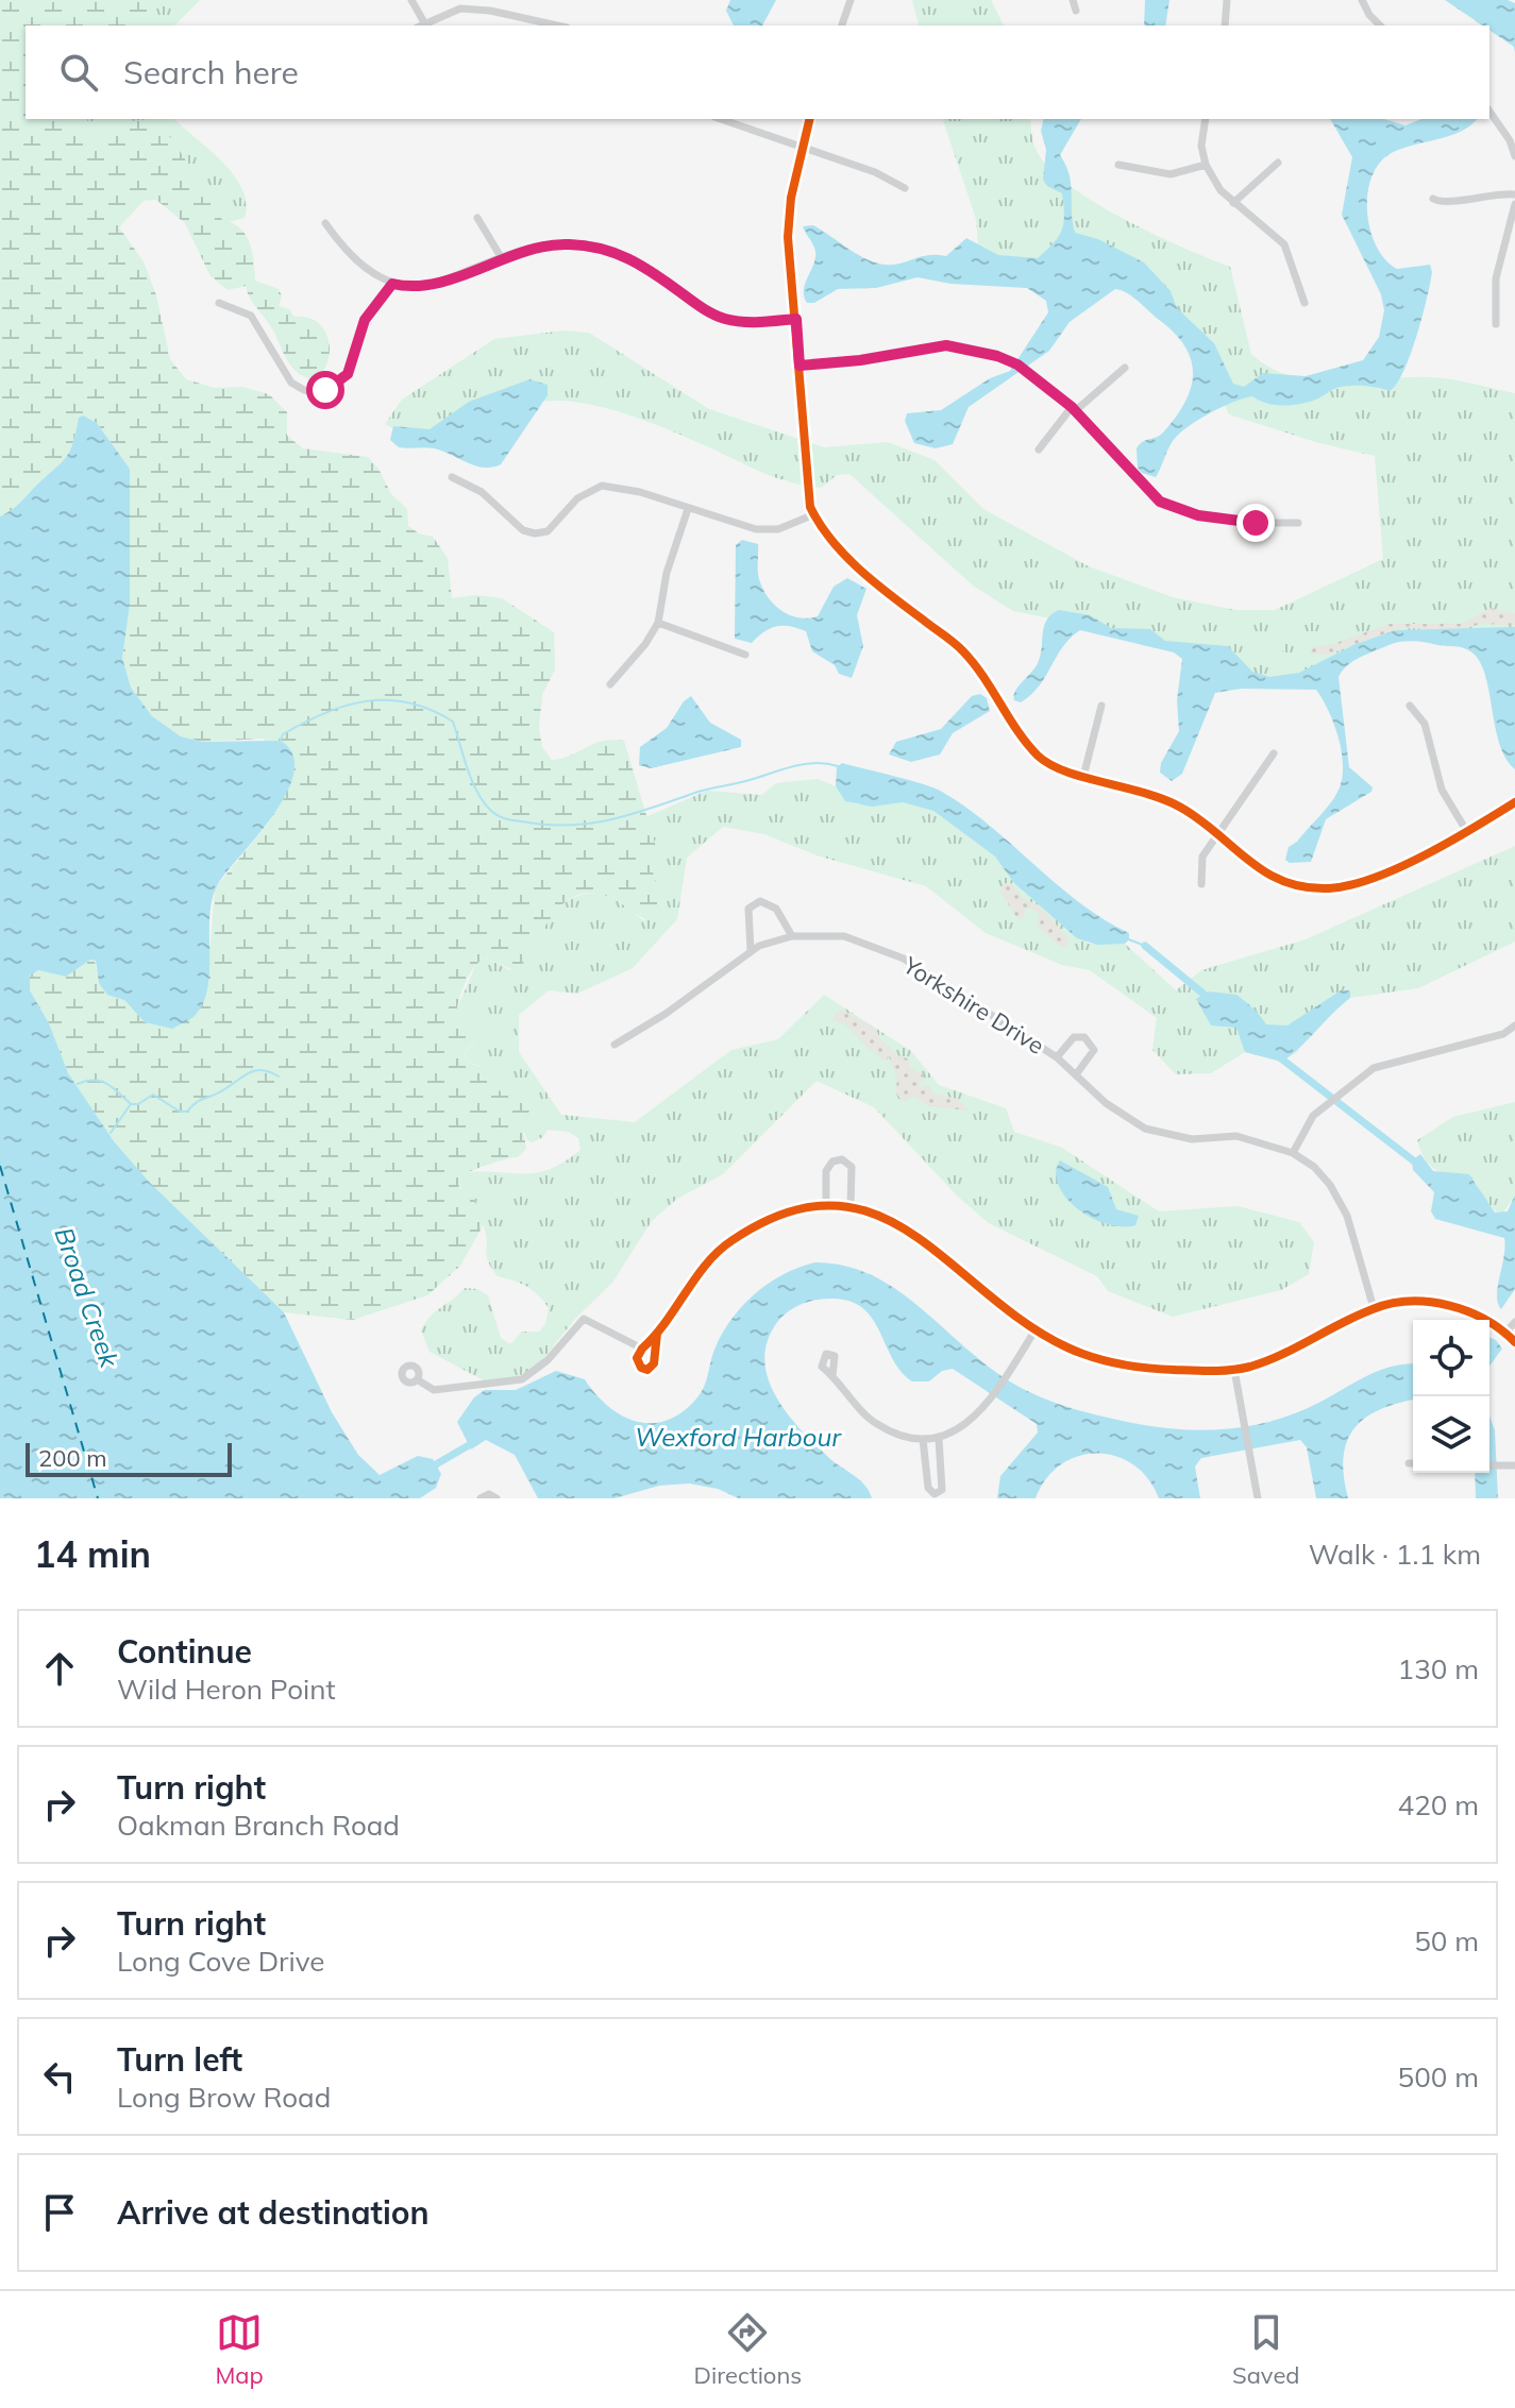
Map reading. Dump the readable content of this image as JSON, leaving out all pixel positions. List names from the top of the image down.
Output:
{
  "streets": {
    "street": ["Yorkshire Drive"]
  },
  "water": ["Broad Creek", "Wexford Harbour"],
  "scale_bar": "200 m",
  "page": {
    "search": "Search here",
    "scale": "200 m",
    "heading": ["14 min", "Walk · 1.1 km"],
    "list": [
      ["Continue", "Wild Heron Point", "130 m"],
      ["Turn right", "Oakman Branch Road", "420 m"],
      ["Turn right", "Long Cove Drive", "50 m"],
      ["Turn left", "Long Brow Road", "500 m"],
      "Arrive at destination"
    ],
    "nav": ["Map", "Directions", "Saved"]
  }
}
